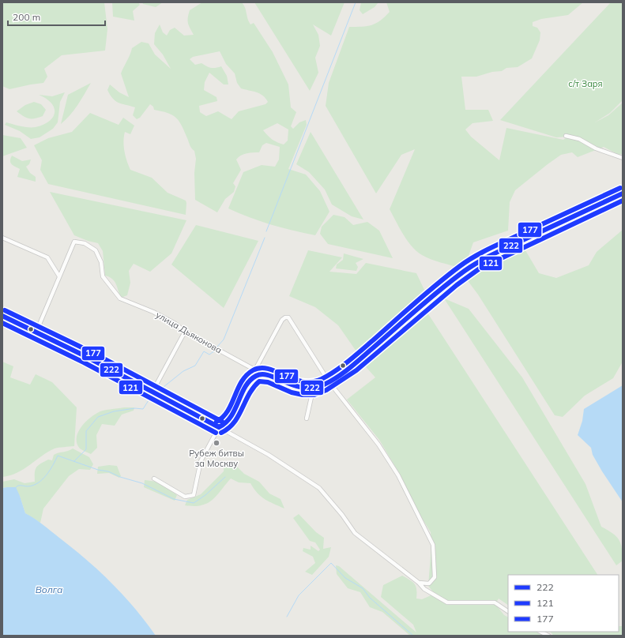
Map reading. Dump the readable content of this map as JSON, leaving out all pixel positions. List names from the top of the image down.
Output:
{
  "streets": {
    "main road": ["улица Дьяконова"]
  },
  "water": ["Волга"],
  "parks": ["с/т Заря"],
  "places": ["Рубеж битвы за Москву"],
  "lines": ["transit line 177", "transit line 222", "transit line 121"],
  "legend": ["222", "121", "177"],
  "scale_bar": "200 m"
}
